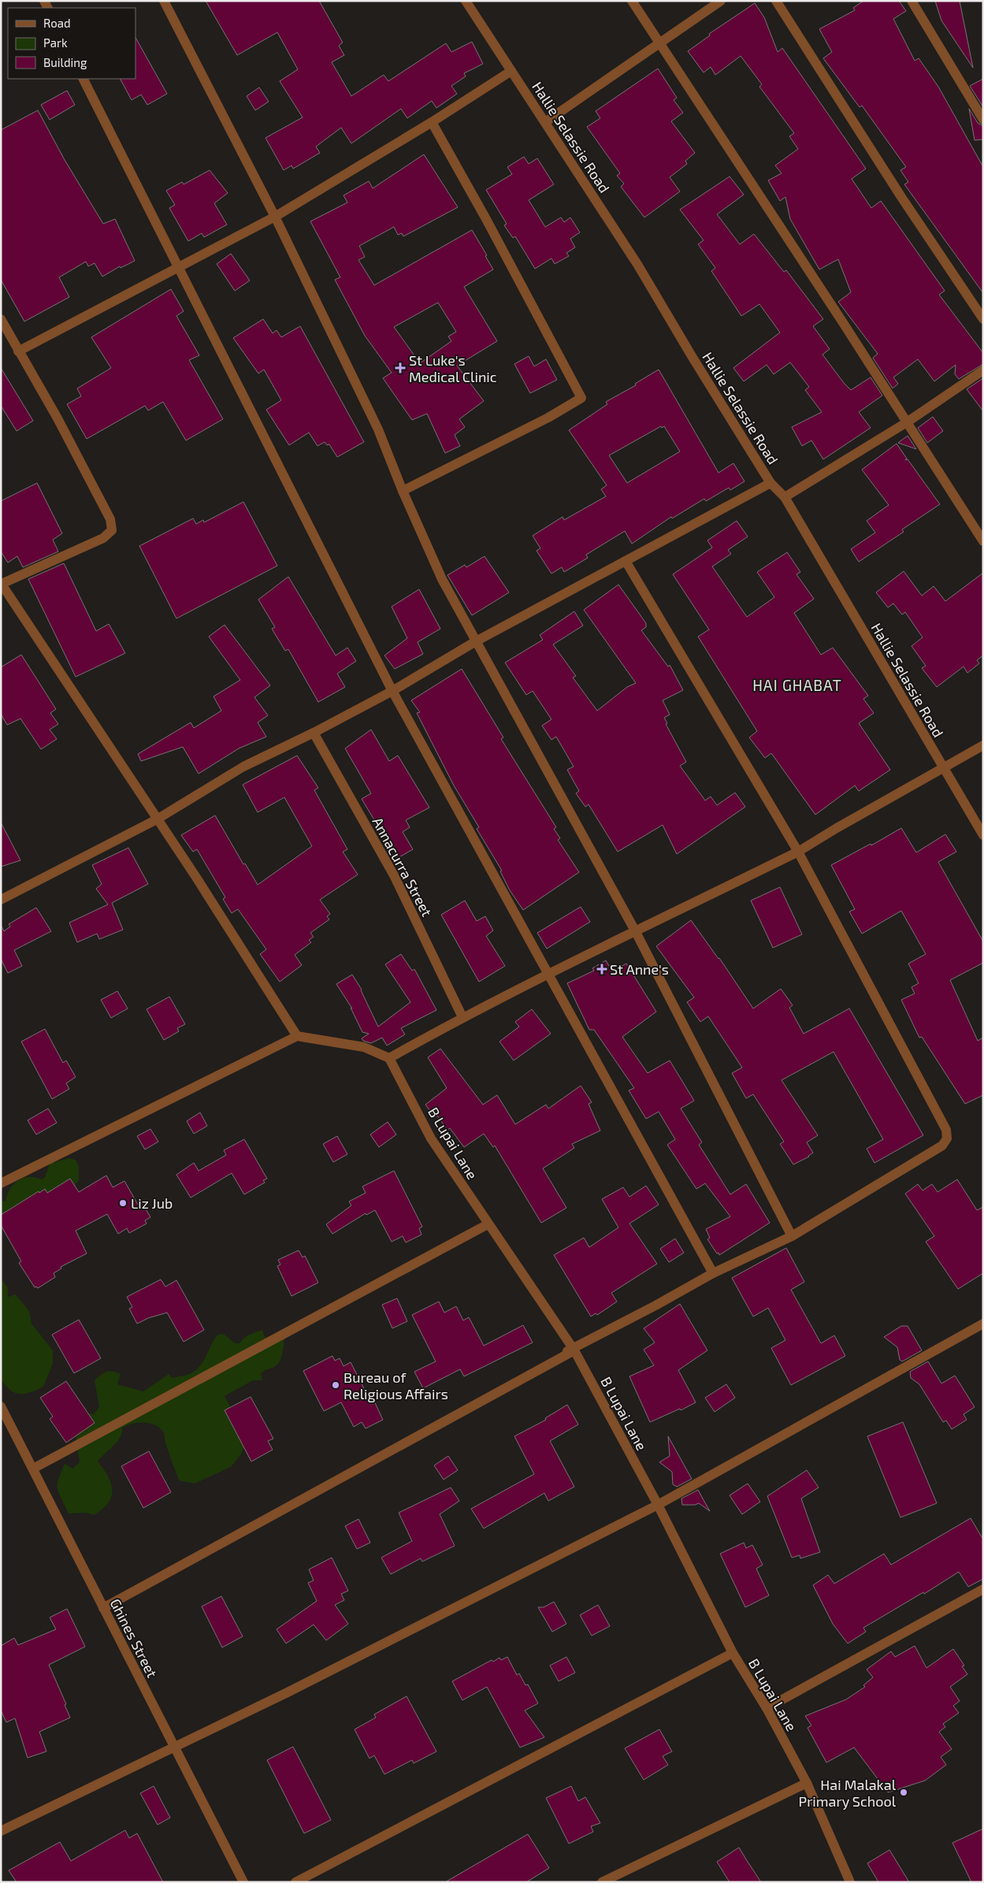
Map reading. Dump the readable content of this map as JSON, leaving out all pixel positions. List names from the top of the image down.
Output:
{
  "streets": {
    "street": [
      "Hallie Selassie Road",
      "Annacurra Street",
      "B Lupai Lane",
      "Ghines Street"
    ]
  },
  "districts": ["HAI GHABAT"],
  "places": {
    "health": ["St Luke's Medical Clinic", "St Anne's"],
    "other": ["Liz Jub", "Bureau of Religious Affairs", "Hai Malakal Primary School"]
  },
  "legend": ["Road", "Park", "Building"]
}
